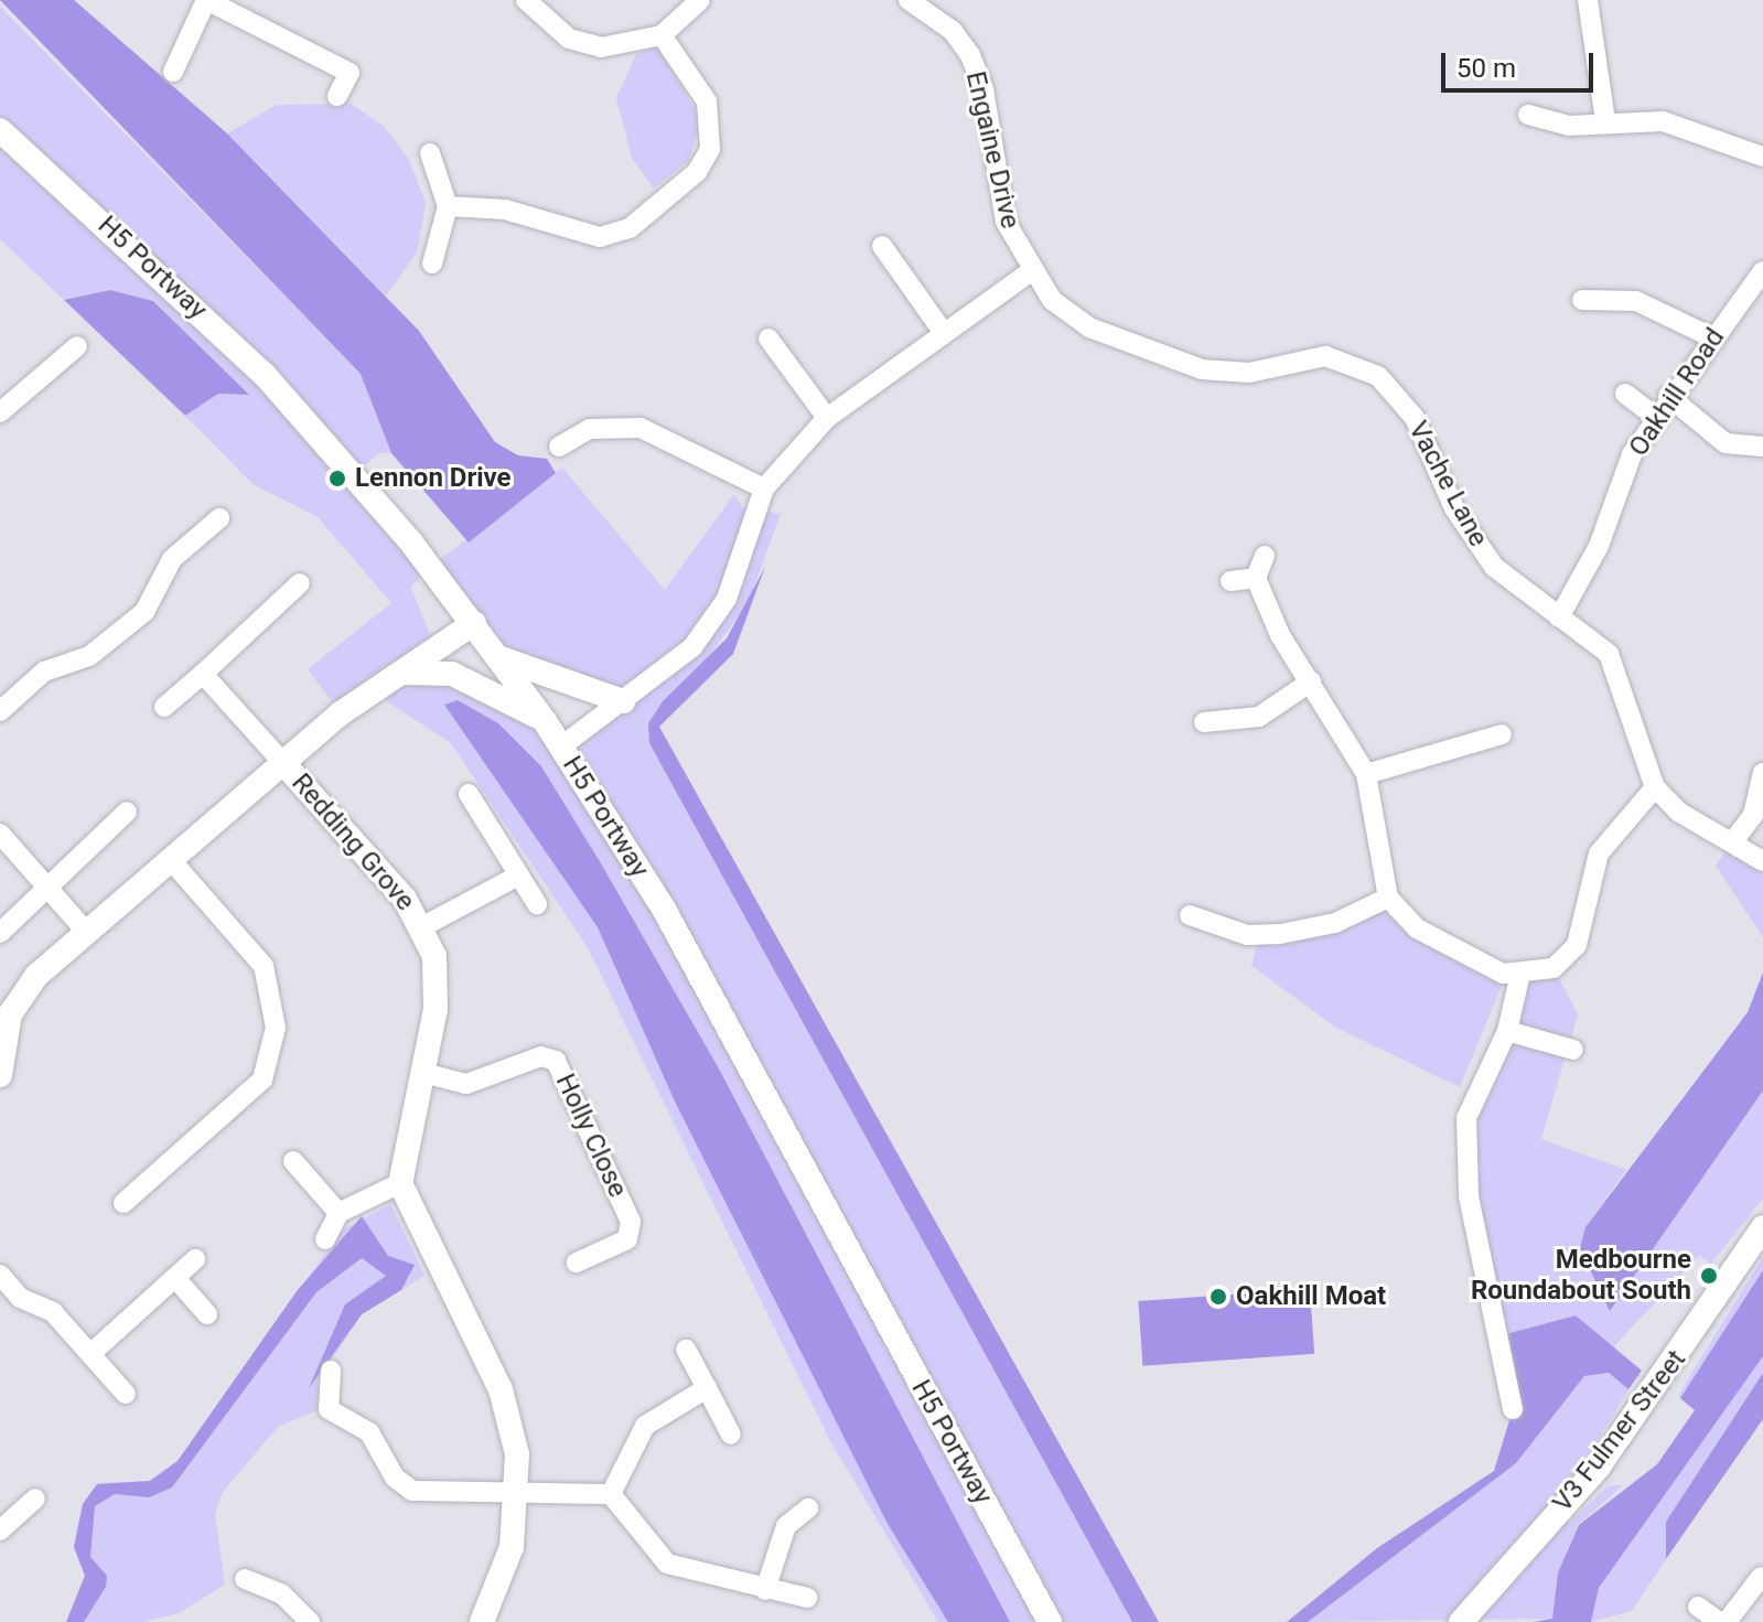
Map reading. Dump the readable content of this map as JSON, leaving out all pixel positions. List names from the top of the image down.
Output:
{
  "streets": {
    "street": [
      "Engaine Drive",
      "H5 Portway",
      "Oakhill Road",
      "Vache Lane",
      "Redding Grove",
      "Holly Close",
      "V3 Fulmer Street"
    ]
  },
  "crossings": [
    ["Engaine Drive", "Vache Lane"],
    ["Oakhill Road", "Vache Lane"],
    ["Redding Grove", "Holly Close"]
  ],
  "places": ["Lennon Drive", "Medbourne Roundabout South", "Oakhill Moat"],
  "scale_bar": "50 m"
}
